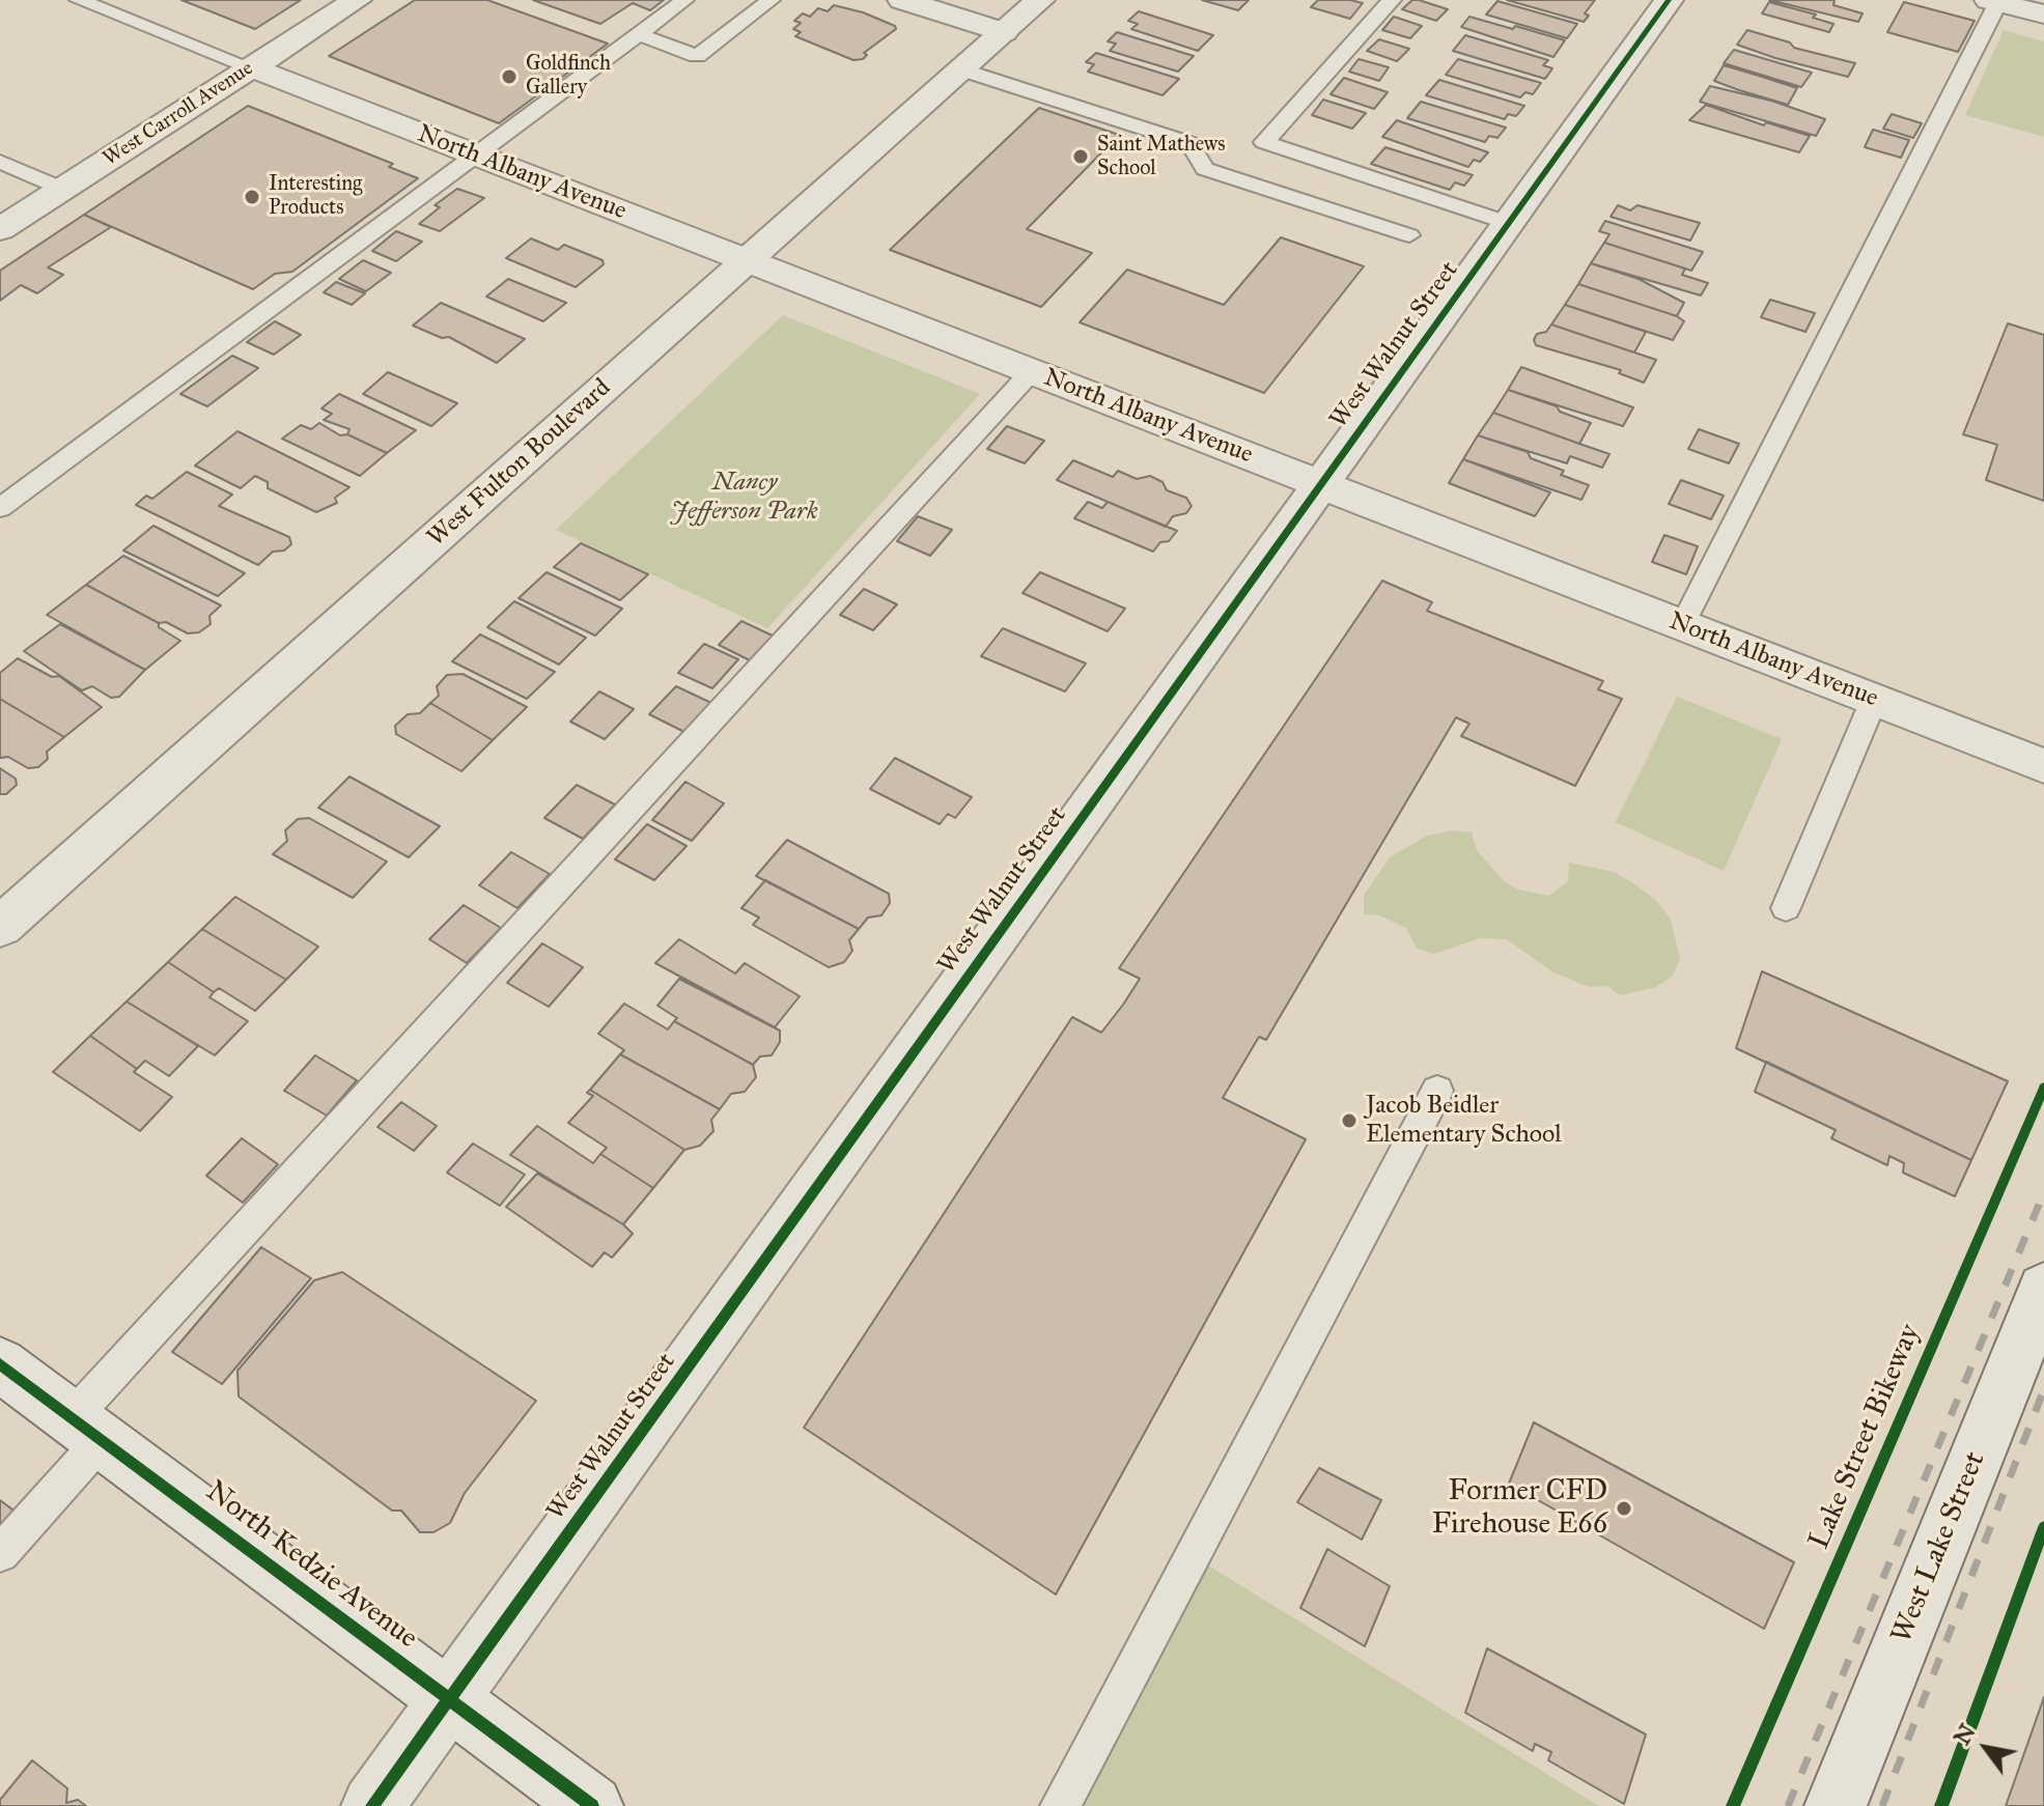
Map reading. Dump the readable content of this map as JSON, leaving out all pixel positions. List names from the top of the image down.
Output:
{
  "streets": {
    "street": [
      "West Carroll Avenue",
      "North Albany Avenue",
      "West Walnut Street",
      "West Fulton Boulevard",
      "West Lake Street",
      "North Kedzie Avenue"
    ],
    "cycle path": ["Lake Street Bikeway"]
  },
  "crossings": [
    ["West Carroll Avenue", "North Albany Avenue"],
    ["North Albany Avenue", "West Walnut Street"],
    ["North Albany Avenue", "West Fulton Boulevard"],
    ["West Walnut Street", "North Kedzie Avenue"]
  ],
  "parks": ["Nancy Jefferson Park"],
  "places": [
    "Goldfinch Gallery",
    "Saint Mathews School",
    "Interesting Products",
    "Jacob Beidler Elementary School",
    "Former CFD Firehouse E66"
  ],
  "north": "top left"
}
